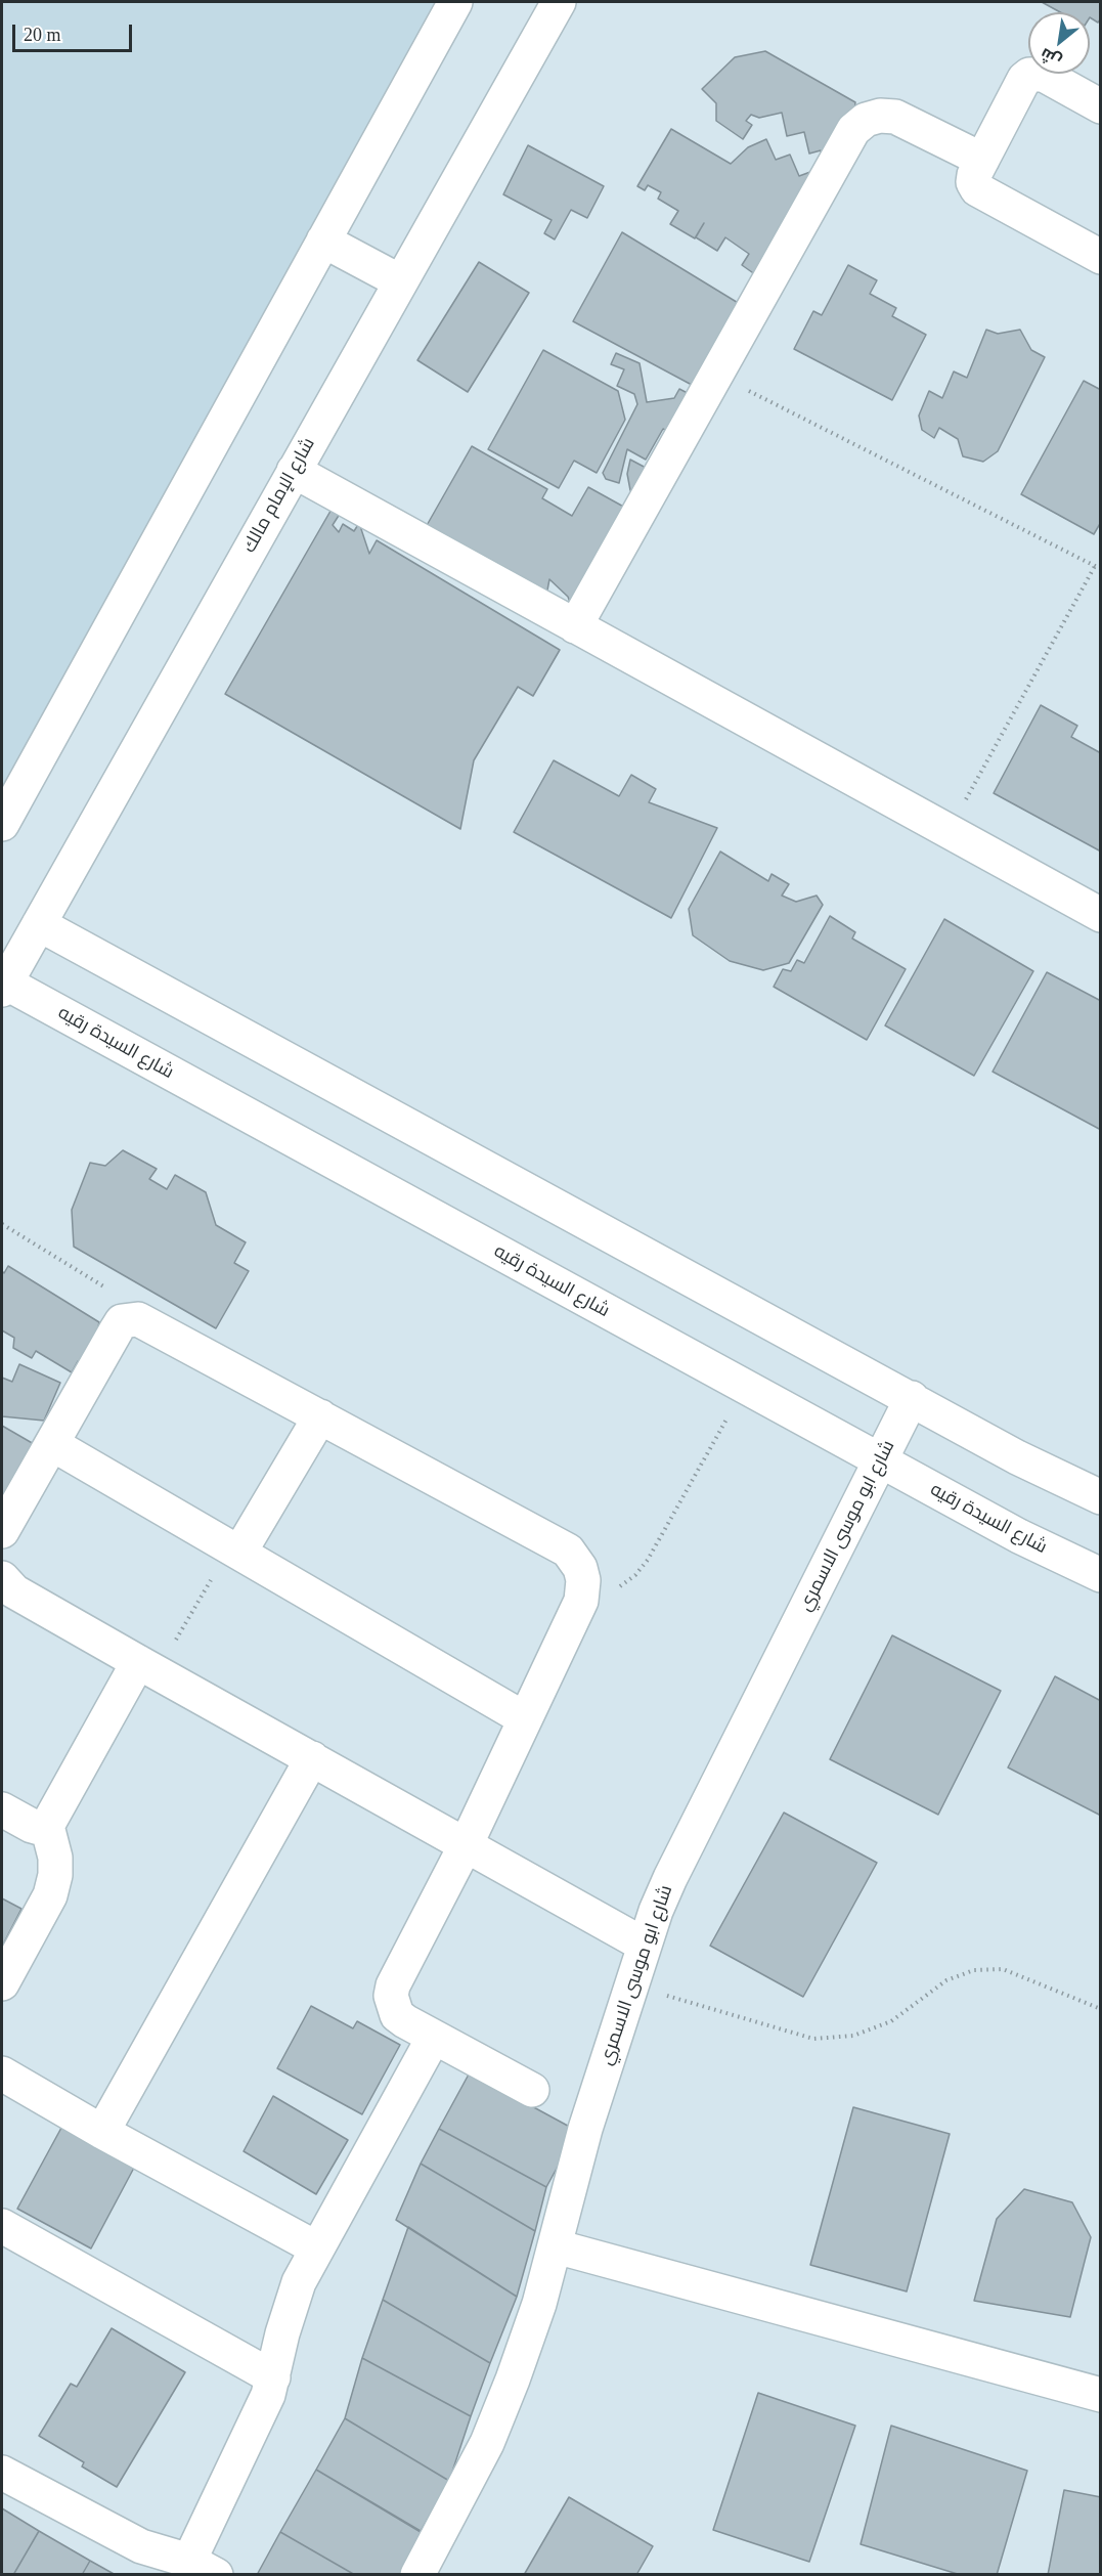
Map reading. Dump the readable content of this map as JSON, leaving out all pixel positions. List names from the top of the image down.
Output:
{
  "streets": {
    "street": ["شارع الإمام مالك", "شارع السيدة رقيه", "شارع ابو موسى الاسمري"]
  },
  "crossings": [
    ["شارع الإمام مالك", "شارع السيدة رقيه"],
    ["شارع السيدة رقيه", "شارع ابو موسى الاسمري"]
  ],
  "scale_bar": "20 m",
  "north": "bottom left"
}
